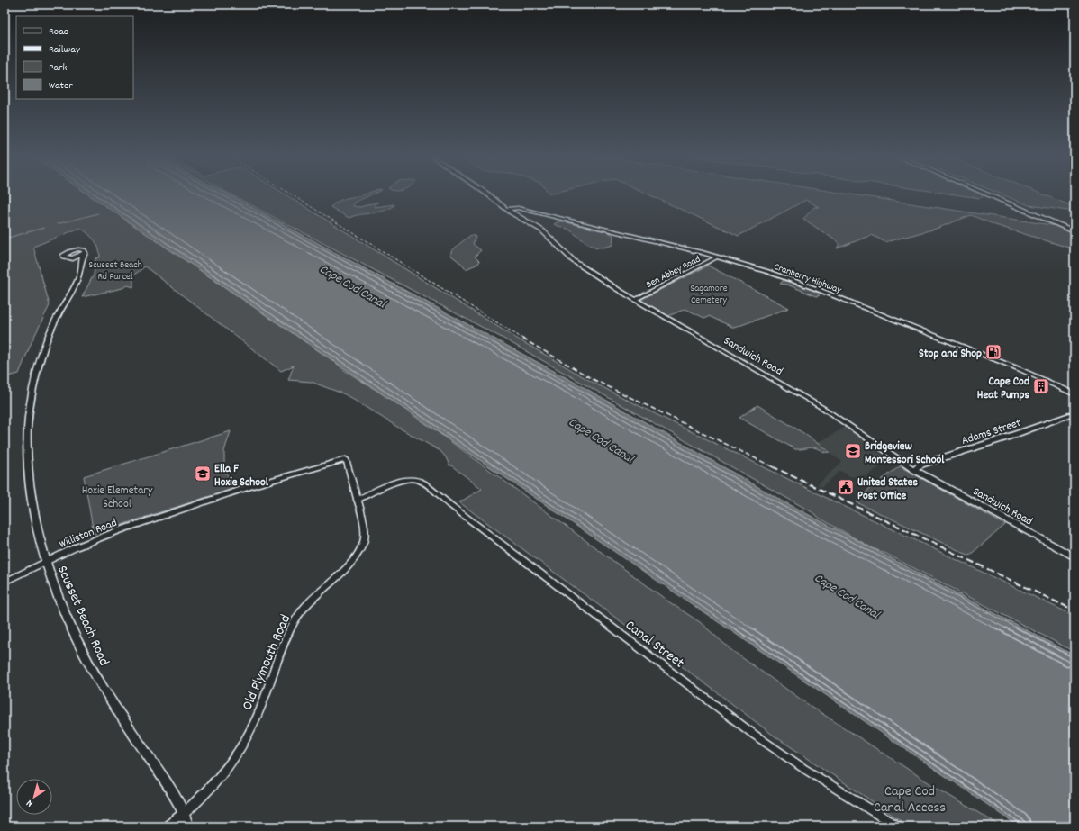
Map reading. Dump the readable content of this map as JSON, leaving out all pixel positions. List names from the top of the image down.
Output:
{
  "streets": {
    "main road": [
      "Cranberry Highway",
      "Sandwich Road",
      "Adams Street",
      "Scusset Beach Road",
      "Old Plymouth Road"
    ],
    "street": ["Ben Abbey Road", "Williston Road", "Canal Street"]
  },
  "crossings": [
    ["Ben Abbey Road", "Cranberry Highway"],
    ["Ben Abbey Road", "Sandwich Road"],
    ["Cranberry Highway", "Sandwich Road"],
    ["Sandwich Road", "Adams Street"],
    ["Williston Road", "Scusset Beach Road"],
    ["Williston Road", "Old Plymouth Road"],
    ["Scusset Beach Road", "Old Plymouth Road"],
    ["Canal Street", "Old Plymouth Road"]
  ],
  "water": ["Cape Cod Canal"],
  "parks": [
    "Scusset Beach Rd Parcel",
    "Sagamore Cemetery",
    "Hoxie Elemetary School",
    "Cape Cod Canal Access"
  ],
  "places": {
    "fuel station": ["Stop and Shop"],
    "building": ["Cape Cod Heat Pumps"],
    "school or university": ["Bridgeview Montessori School", "Ella F Hoxie School"],
    "public building": ["United States Post Office"]
  },
  "legend": [
    "Road",
    "Railway",
    "Park",
    "Water"
  ],
  "north": "bottom left"
}
